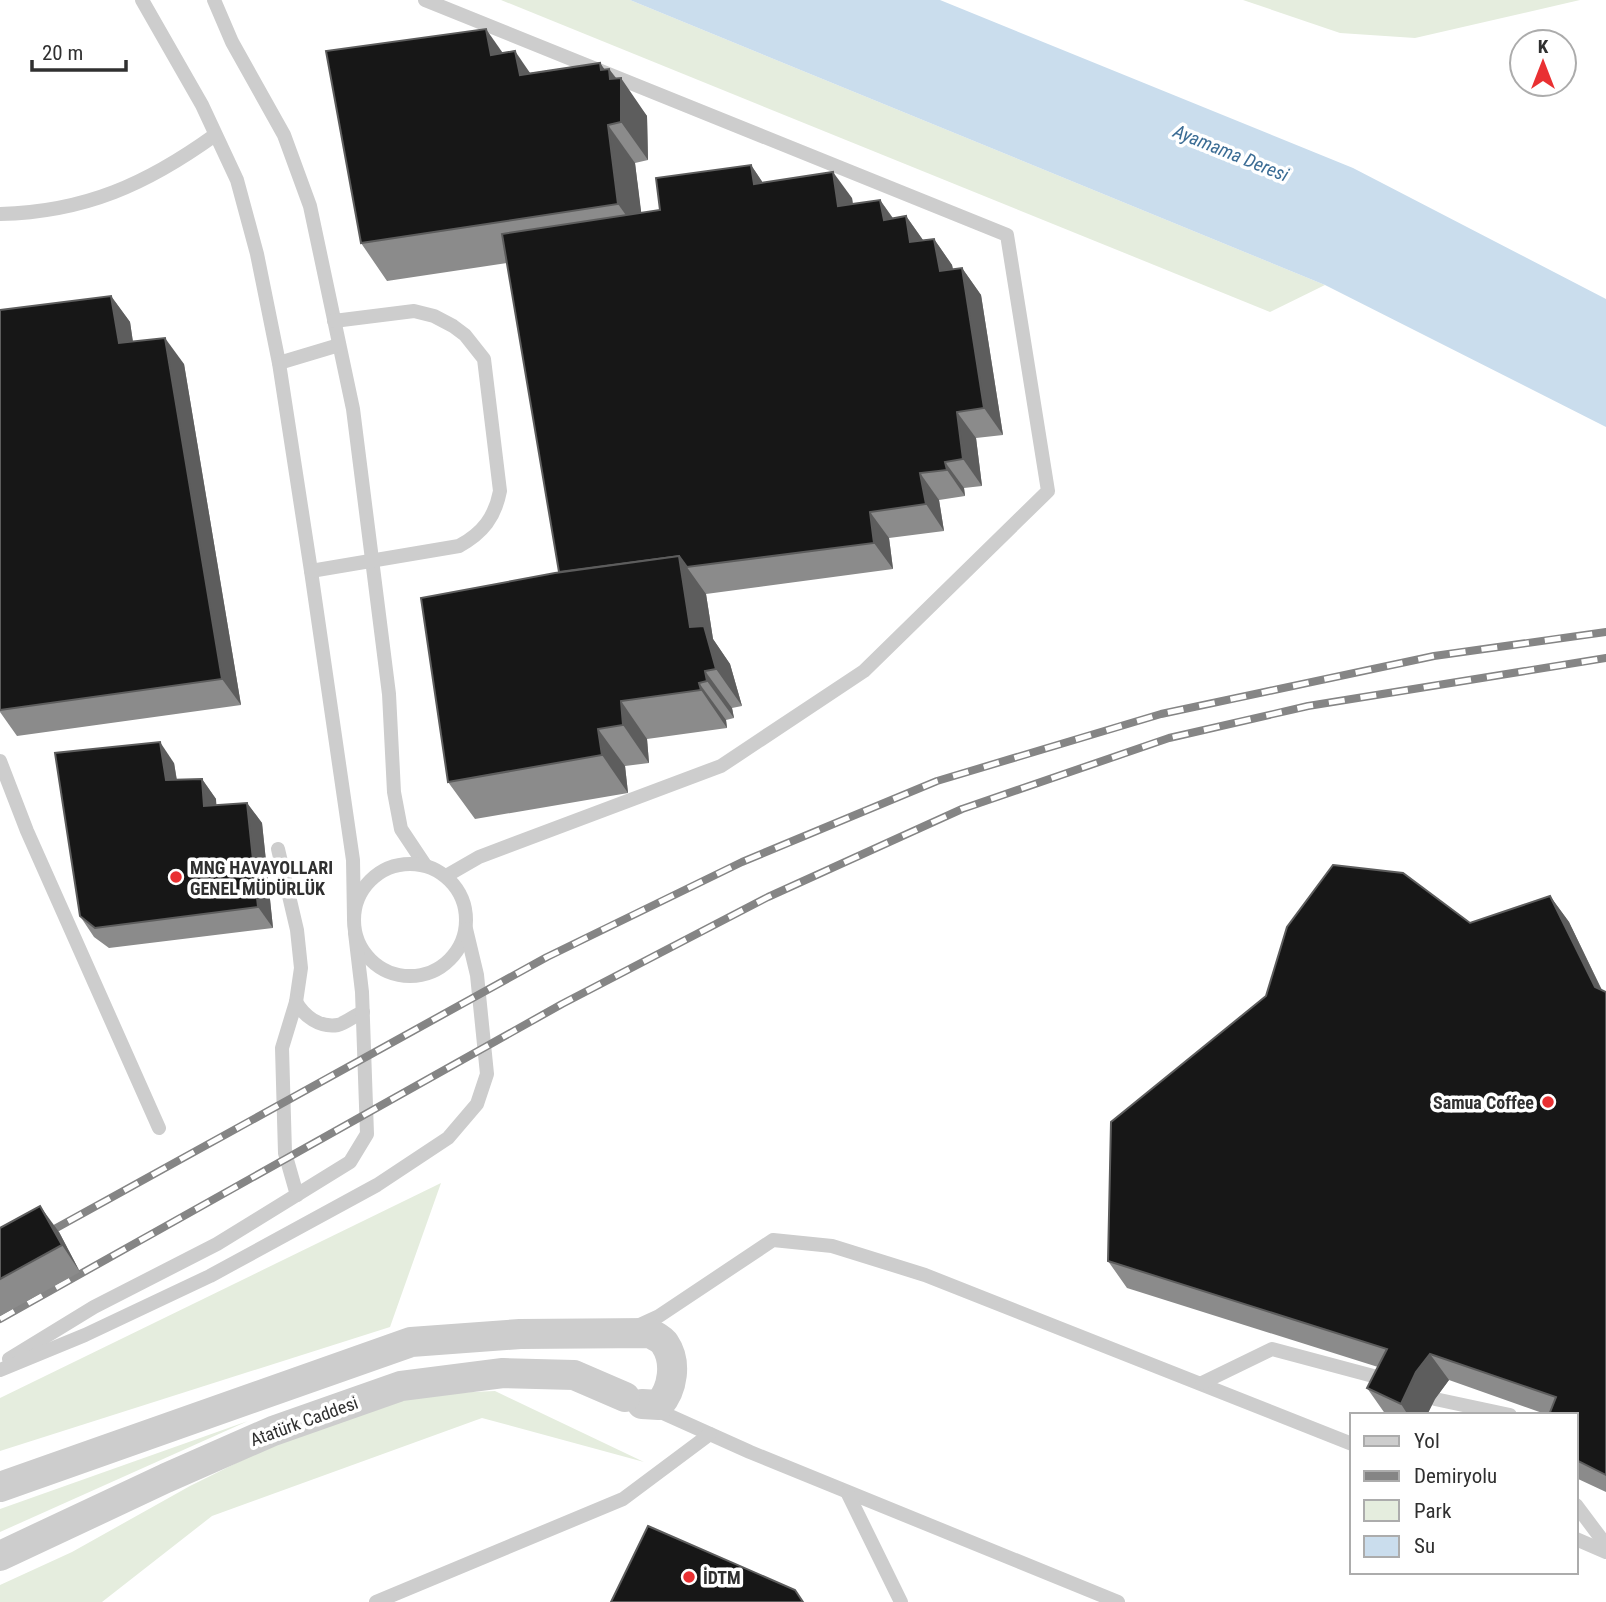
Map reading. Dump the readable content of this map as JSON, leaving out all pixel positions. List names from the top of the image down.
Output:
{
  "streets": {
    "street": ["Atatürk Caddesi"]
  },
  "water": ["Ayamama Deresi"],
  "places": ["MNG HAVAYOLLARI GENEL MÜDÜRLÜK", "Samua Coffee", "İDTM"],
  "legend": [
    "Yol",
    "Demiryolu",
    "Park",
    "Su"
  ],
  "scale_bar": "20 m",
  "north": "top"
}
